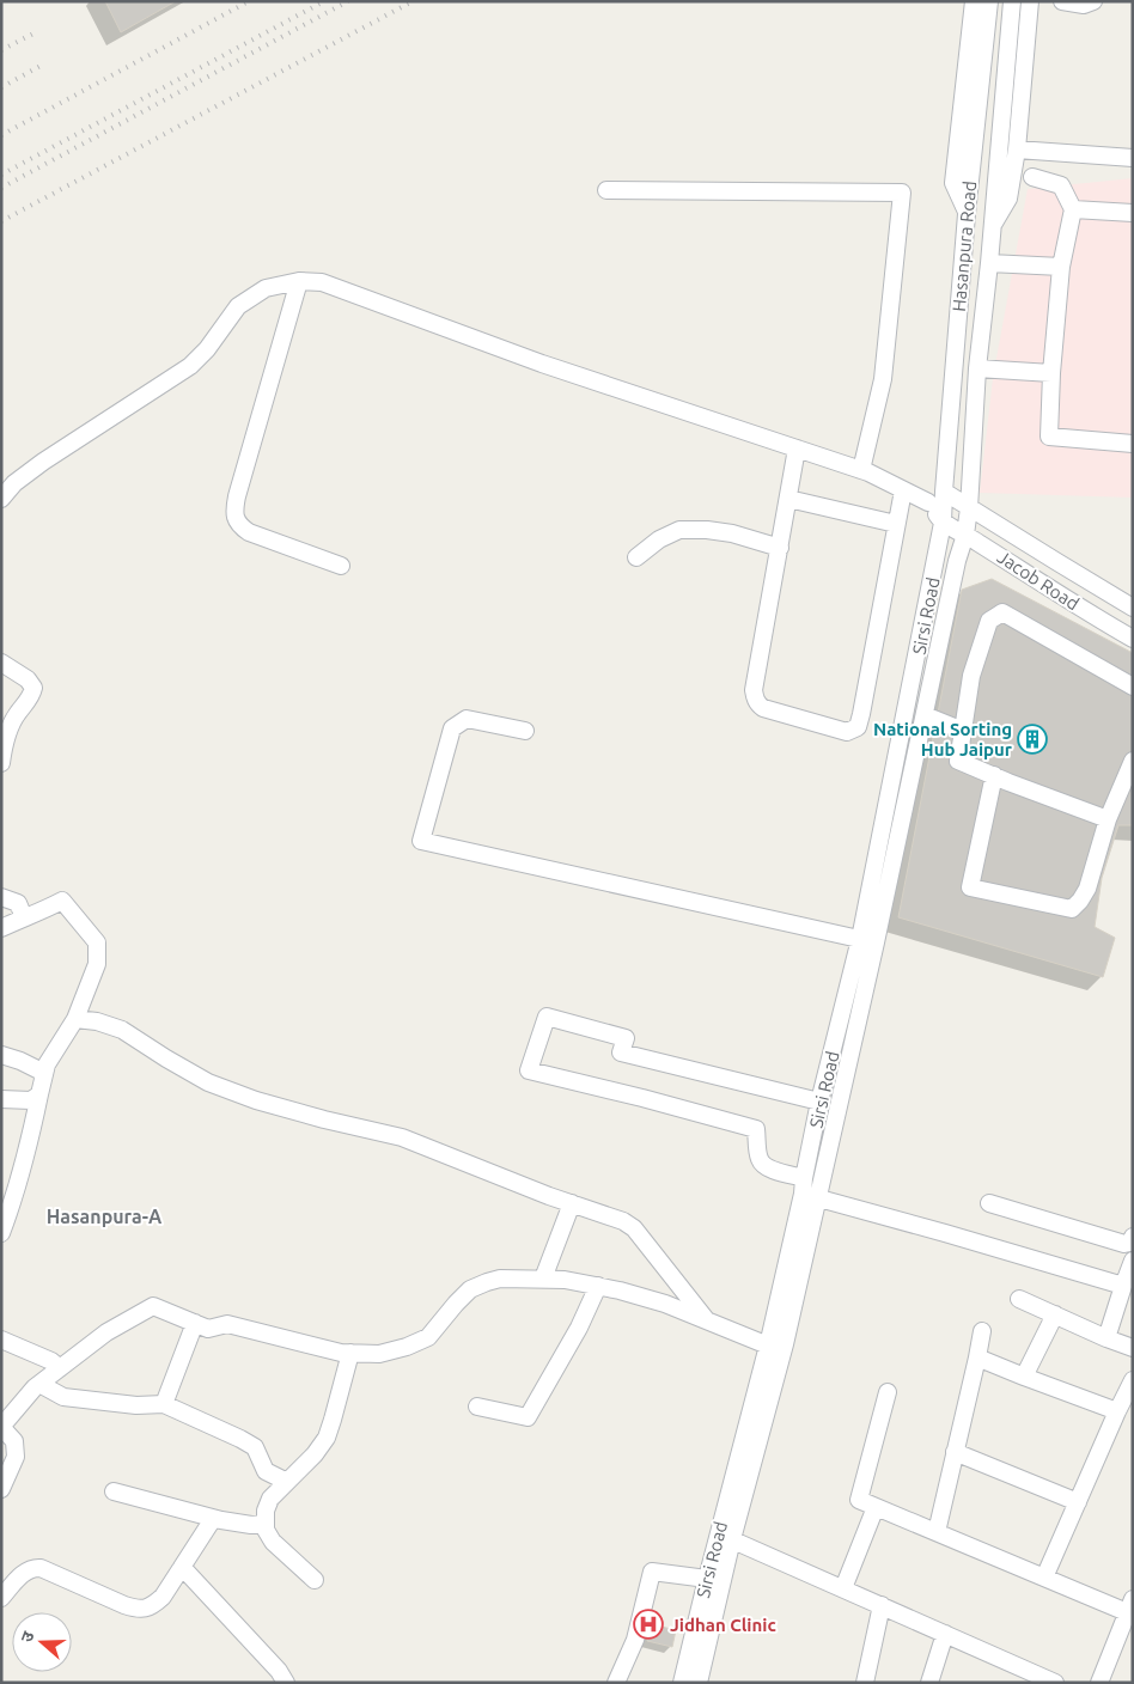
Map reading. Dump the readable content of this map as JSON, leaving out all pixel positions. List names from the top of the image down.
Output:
{
  "streets": {
    "street": ["Hasanpura Road", "Jacob Road", "Sirsi Road"]
  },
  "crossings": [
    ["Hasanpura Road", "Jacob Road"],
    ["Hasanpura Road", "Sirsi Road"],
    ["Jacob Road", "Sirsi Road"]
  ],
  "districts": ["Hasanpura-A"],
  "places": {
    "building": ["National Sorting Hub Jaipur"],
    "hospital": ["Jidhan Clinic"]
  },
  "north": "left"
}
